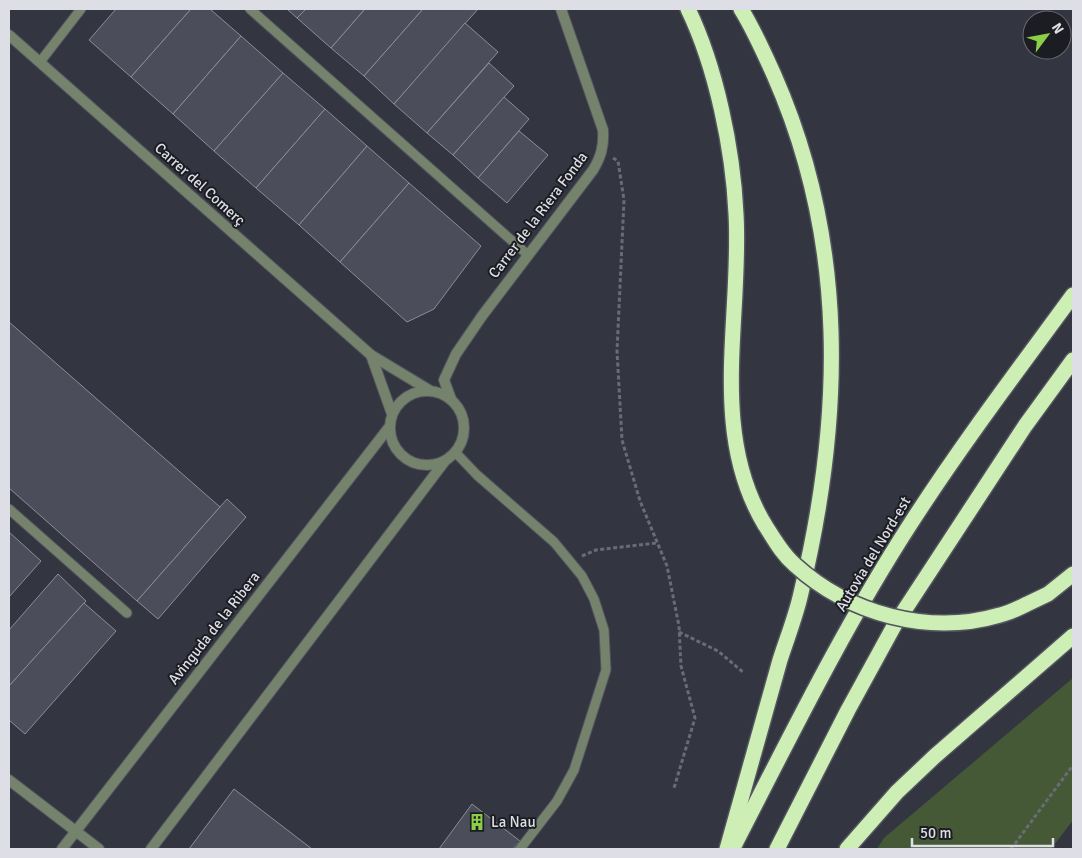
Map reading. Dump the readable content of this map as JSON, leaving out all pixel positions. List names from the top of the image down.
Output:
{
  "streets": {
    "highway": ["Autovia del Nord-est"],
    "street": ["Carrer del Comerç", "Carrer de la Riera Fonda", "Avinguda de la Ribera"]
  },
  "crossings": [
    ["Carrer del Comerç", "Carrer de la Riera Fonda"],
    ["Carrer del Comerç", "Avinguda de la Ribera"],
    ["Carrer de la Riera Fonda", "Avinguda de la Ribera"]
  ],
  "places": {
    "building": ["La Nau"]
  },
  "scale_bar": "50 m",
  "north": "top right"
}
